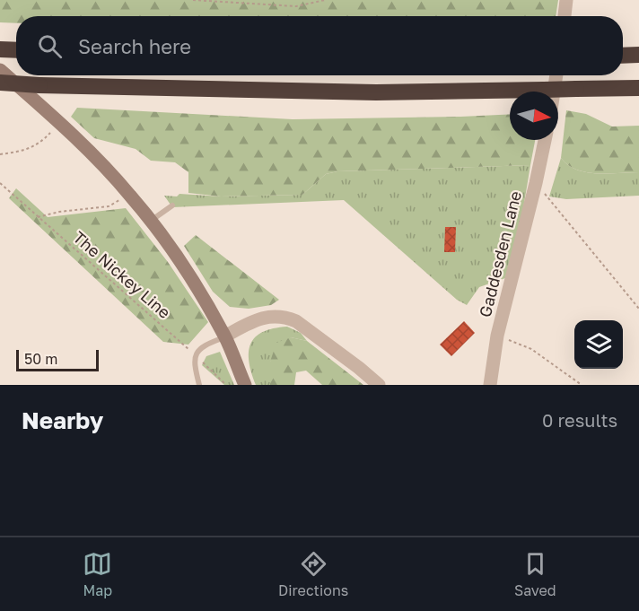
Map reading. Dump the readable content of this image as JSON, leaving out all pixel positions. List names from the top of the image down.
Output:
{
  "streets": {
    "street": ["Gaddesden Lane"],
    "path": ["The Nickey Line"]
  },
  "scale_bar": "50 m",
  "north": "right",
  "page": {
    "search": "Search here",
    "scale": "50 m",
    "heading": ["Nearby", "0 results"],
    "nav": ["Map", "Directions", "Saved"]
  }
}
